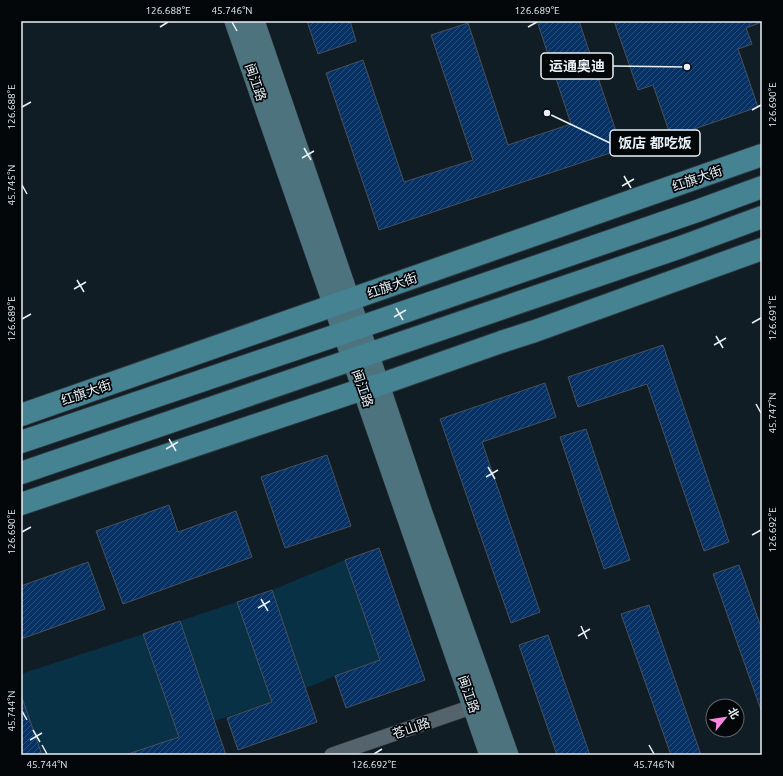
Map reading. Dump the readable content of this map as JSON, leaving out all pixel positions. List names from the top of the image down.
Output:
{
  "streets": {
    "main road": ["闽江路", "红旗大街"],
    "street": ["苍山路"]
  },
  "crossings": [
    ["闽江路", "红旗大街"],
    ["闽江路", "苍山路"]
  ],
  "places": ["运通奥迪", "饭店 都吃饭"],
  "north": "top right",
  "coordinates": [
    "126.688°E",
    "45.746°N",
    "126.689°E",
    "126.690°E",
    "45.745°N",
    "126.691°E",
    "45.747°N",
    "126.692°E",
    "45.744°N"
  ]
}
